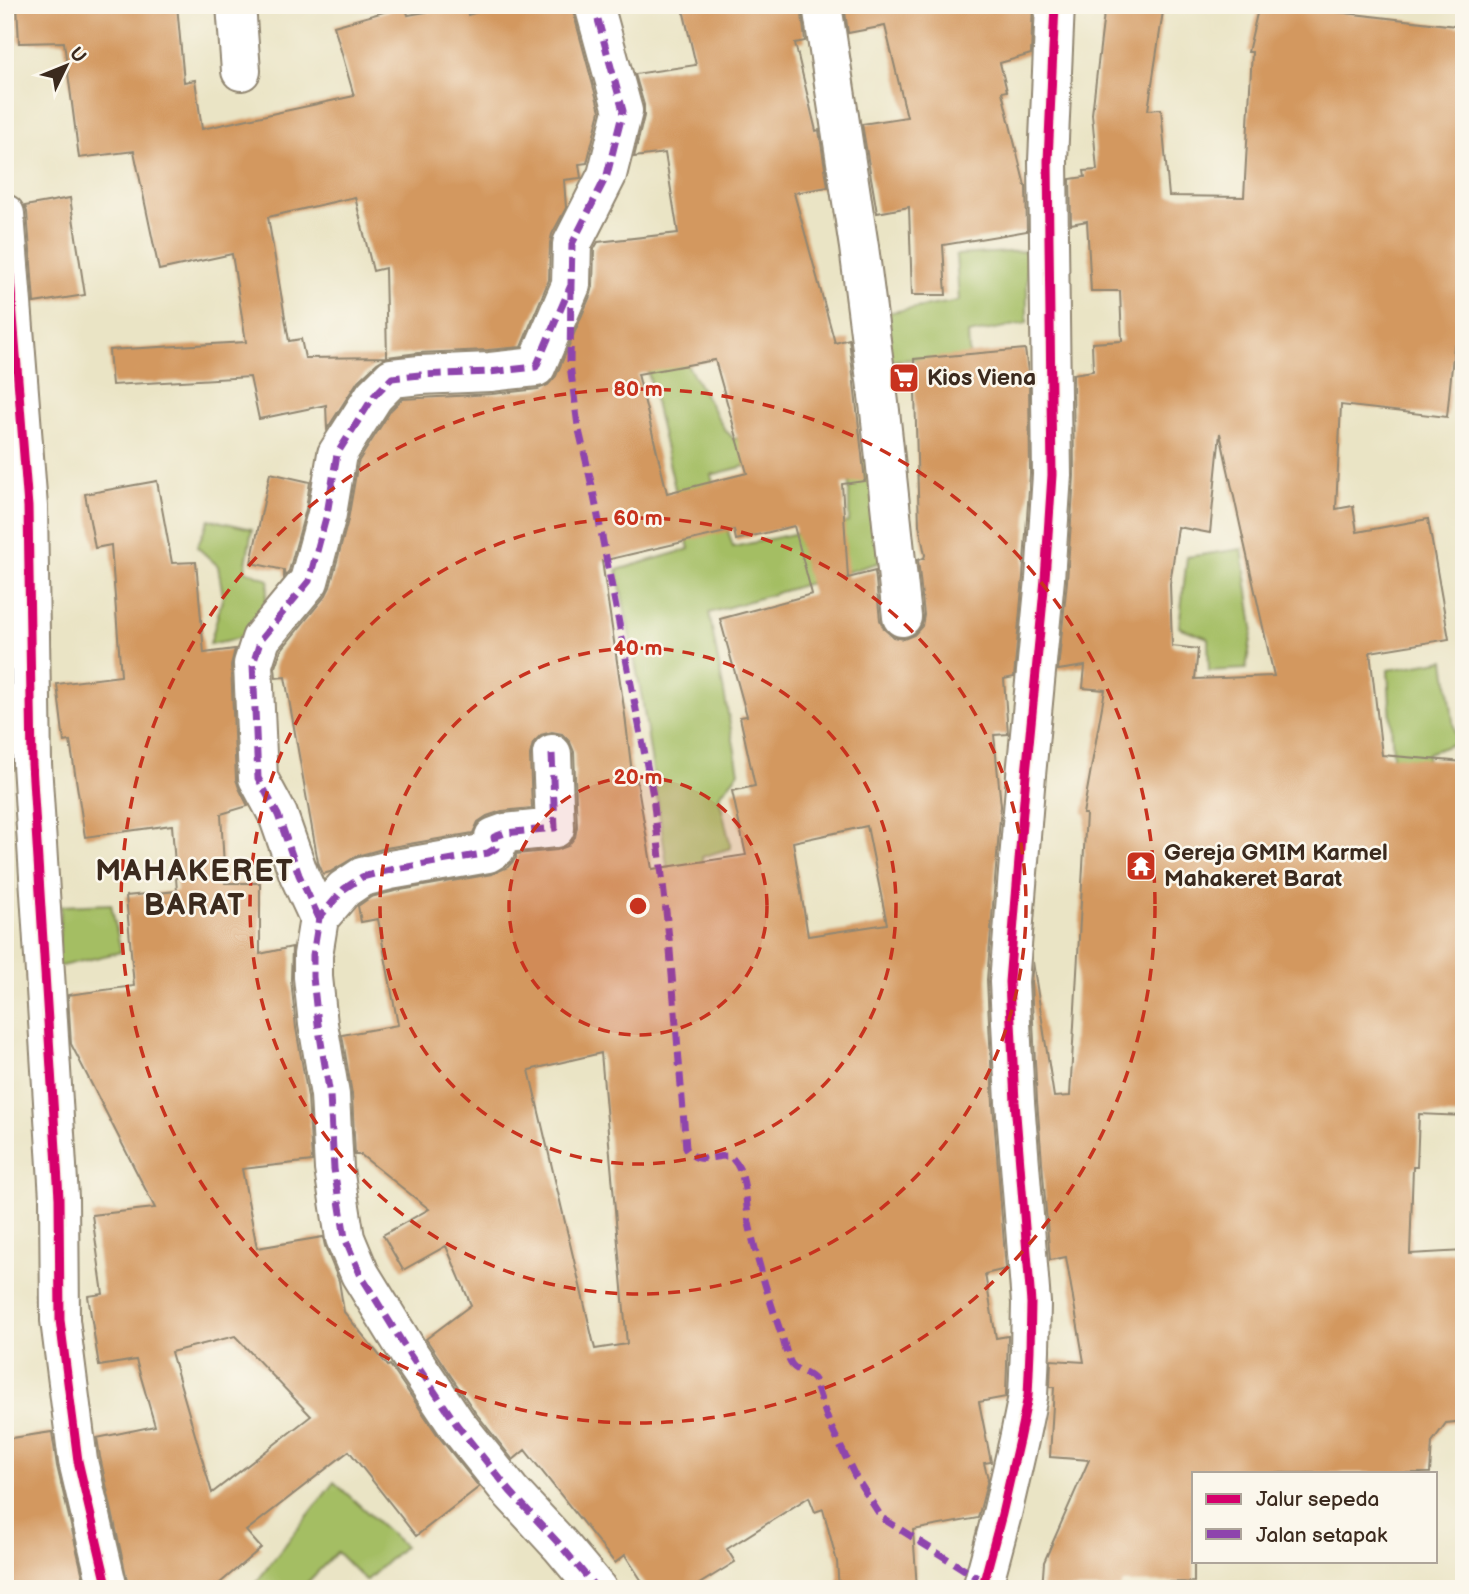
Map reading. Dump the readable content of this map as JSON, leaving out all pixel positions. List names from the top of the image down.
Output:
{
  "districts": ["MAHAKERET BARAT"],
  "places": {
    "supermarket": ["Kios Viena"],
    "temple": ["Gereja GMIM Karmel Mahakeret Barat"]
  },
  "legend": ["Jalur sepeda", "Jalan setapak"],
  "north": "top right",
  "rings": [
    "80 m",
    "60 m",
    "40 m",
    "20 m"
  ]
}
